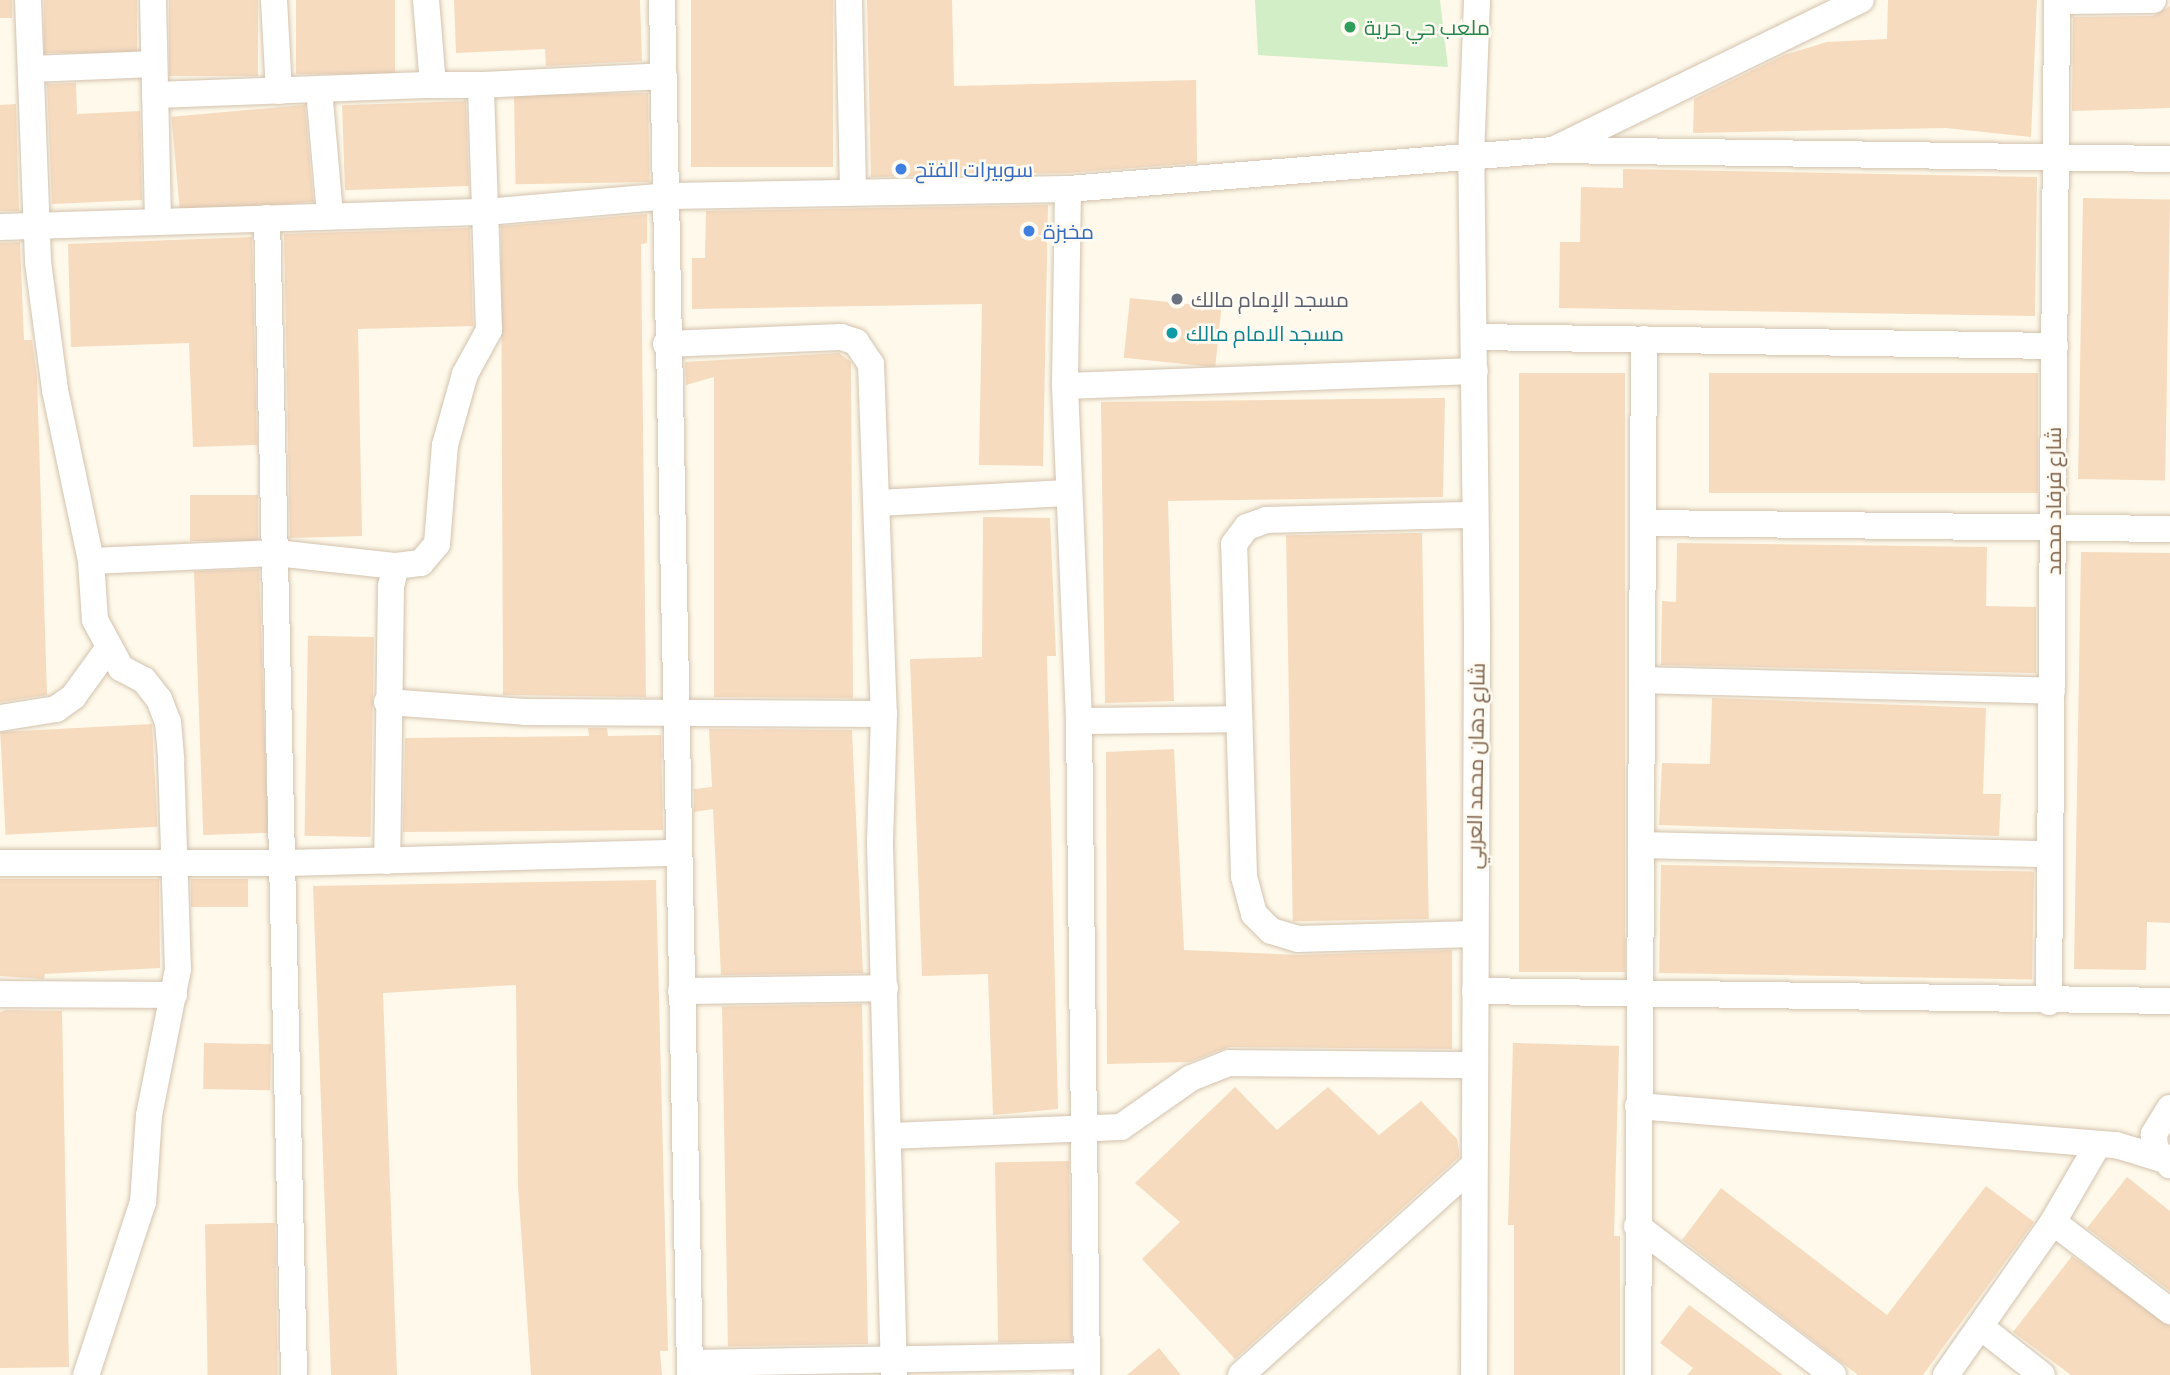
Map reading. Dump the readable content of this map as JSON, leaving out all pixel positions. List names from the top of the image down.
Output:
{
  "streets": {
    "street": ["شارع فرفاد محمد", "شارع دهان محمد العربي"]
  },
  "places": [
    "ملعب حي حرية",
    "سوبيرات الفتح",
    "مخبزة",
    "مسجد الإمام مالك",
    "مسجد الامام مالك"
  ]
}
